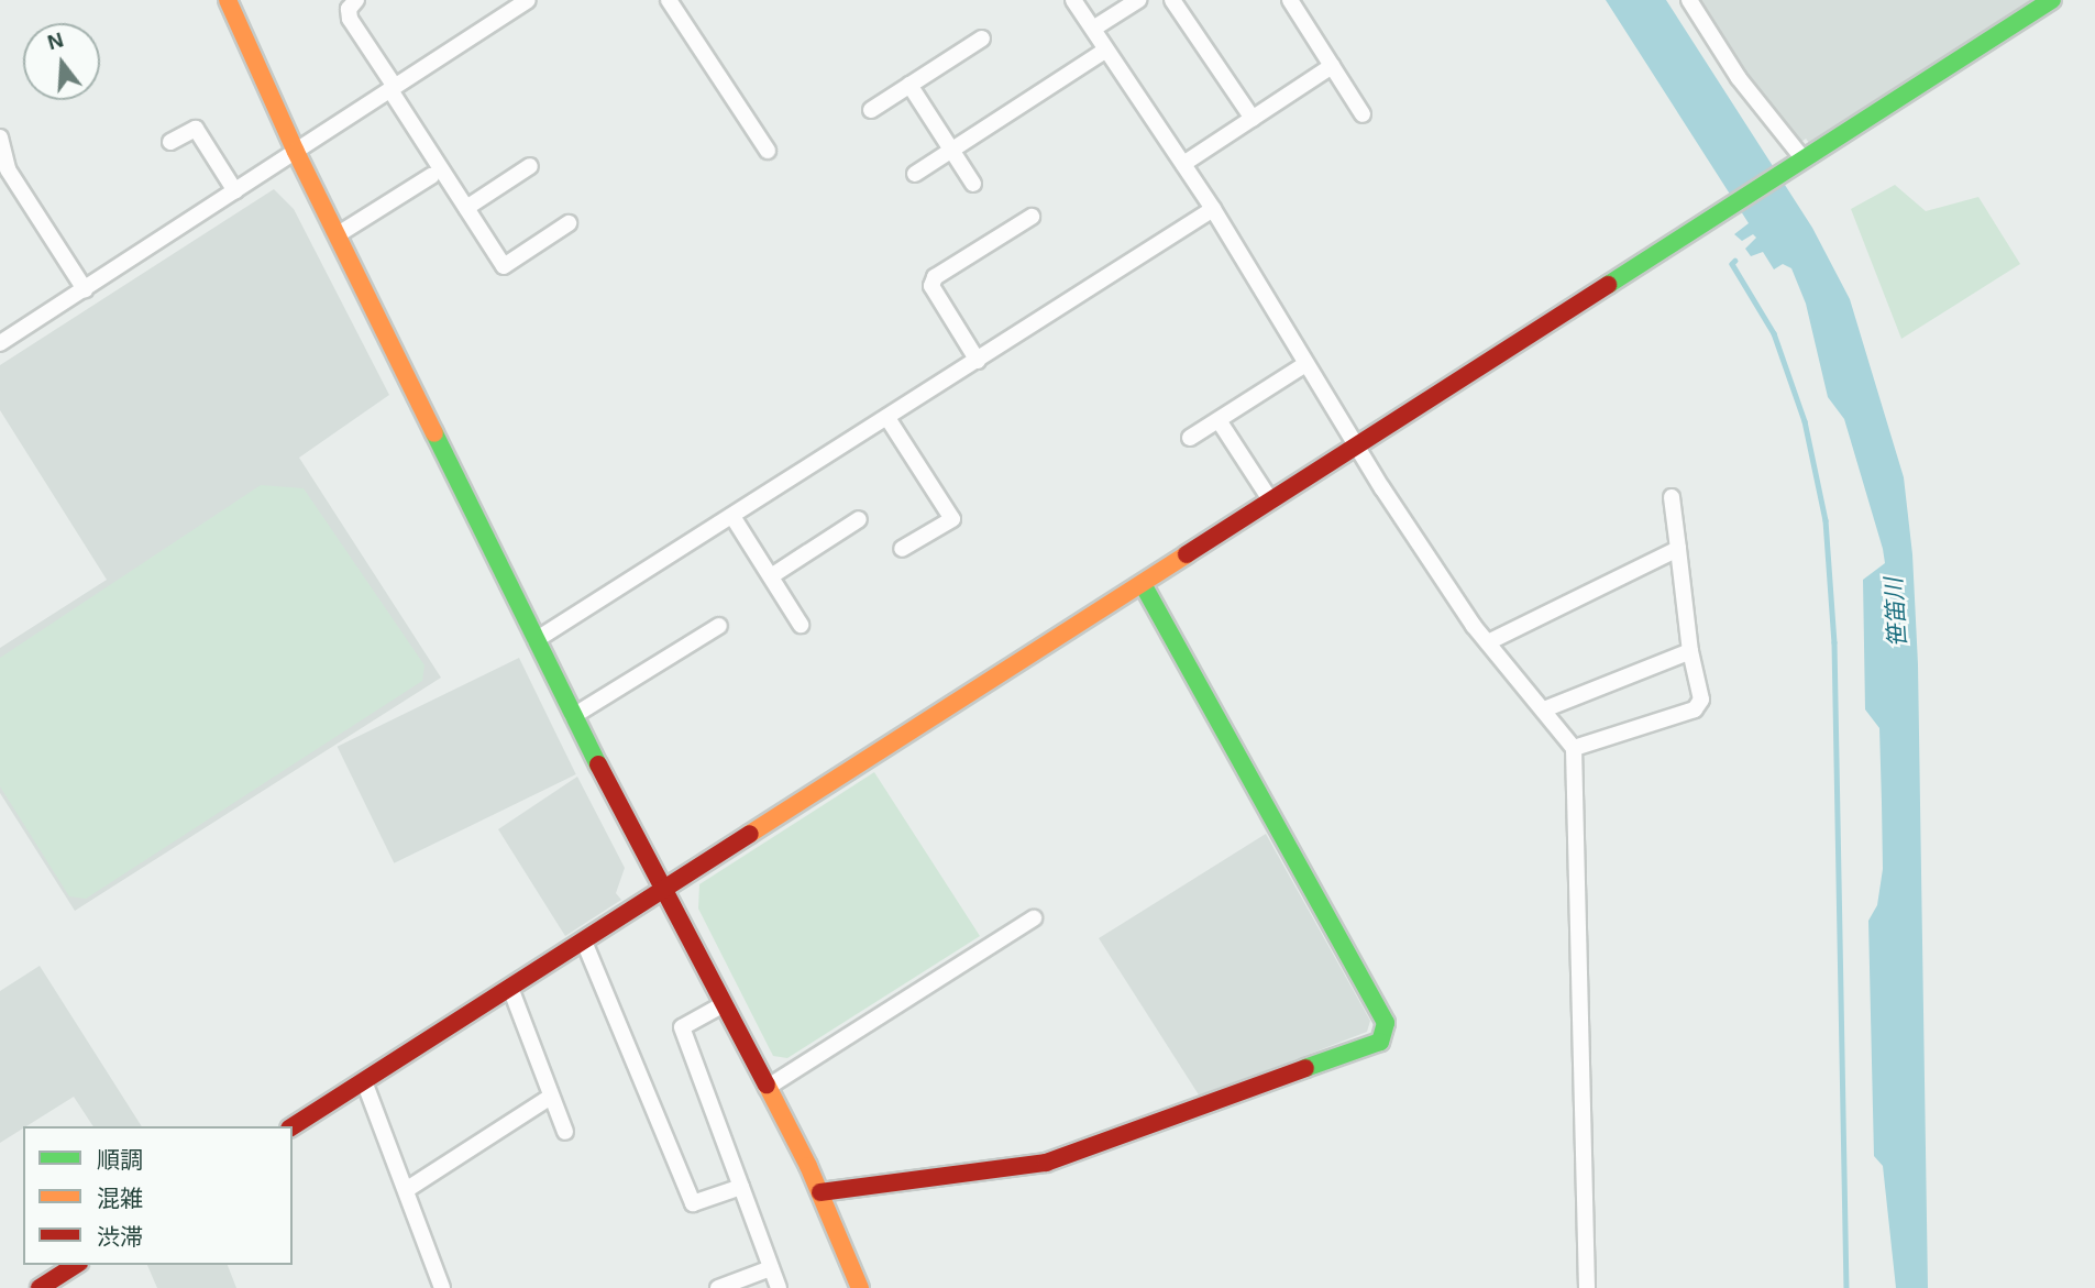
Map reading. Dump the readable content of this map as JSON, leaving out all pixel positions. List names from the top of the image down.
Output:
{
  "water": ["笹笛川"],
  "legend": ["順調", "混雑", "渋滞"],
  "north": "top"
}
